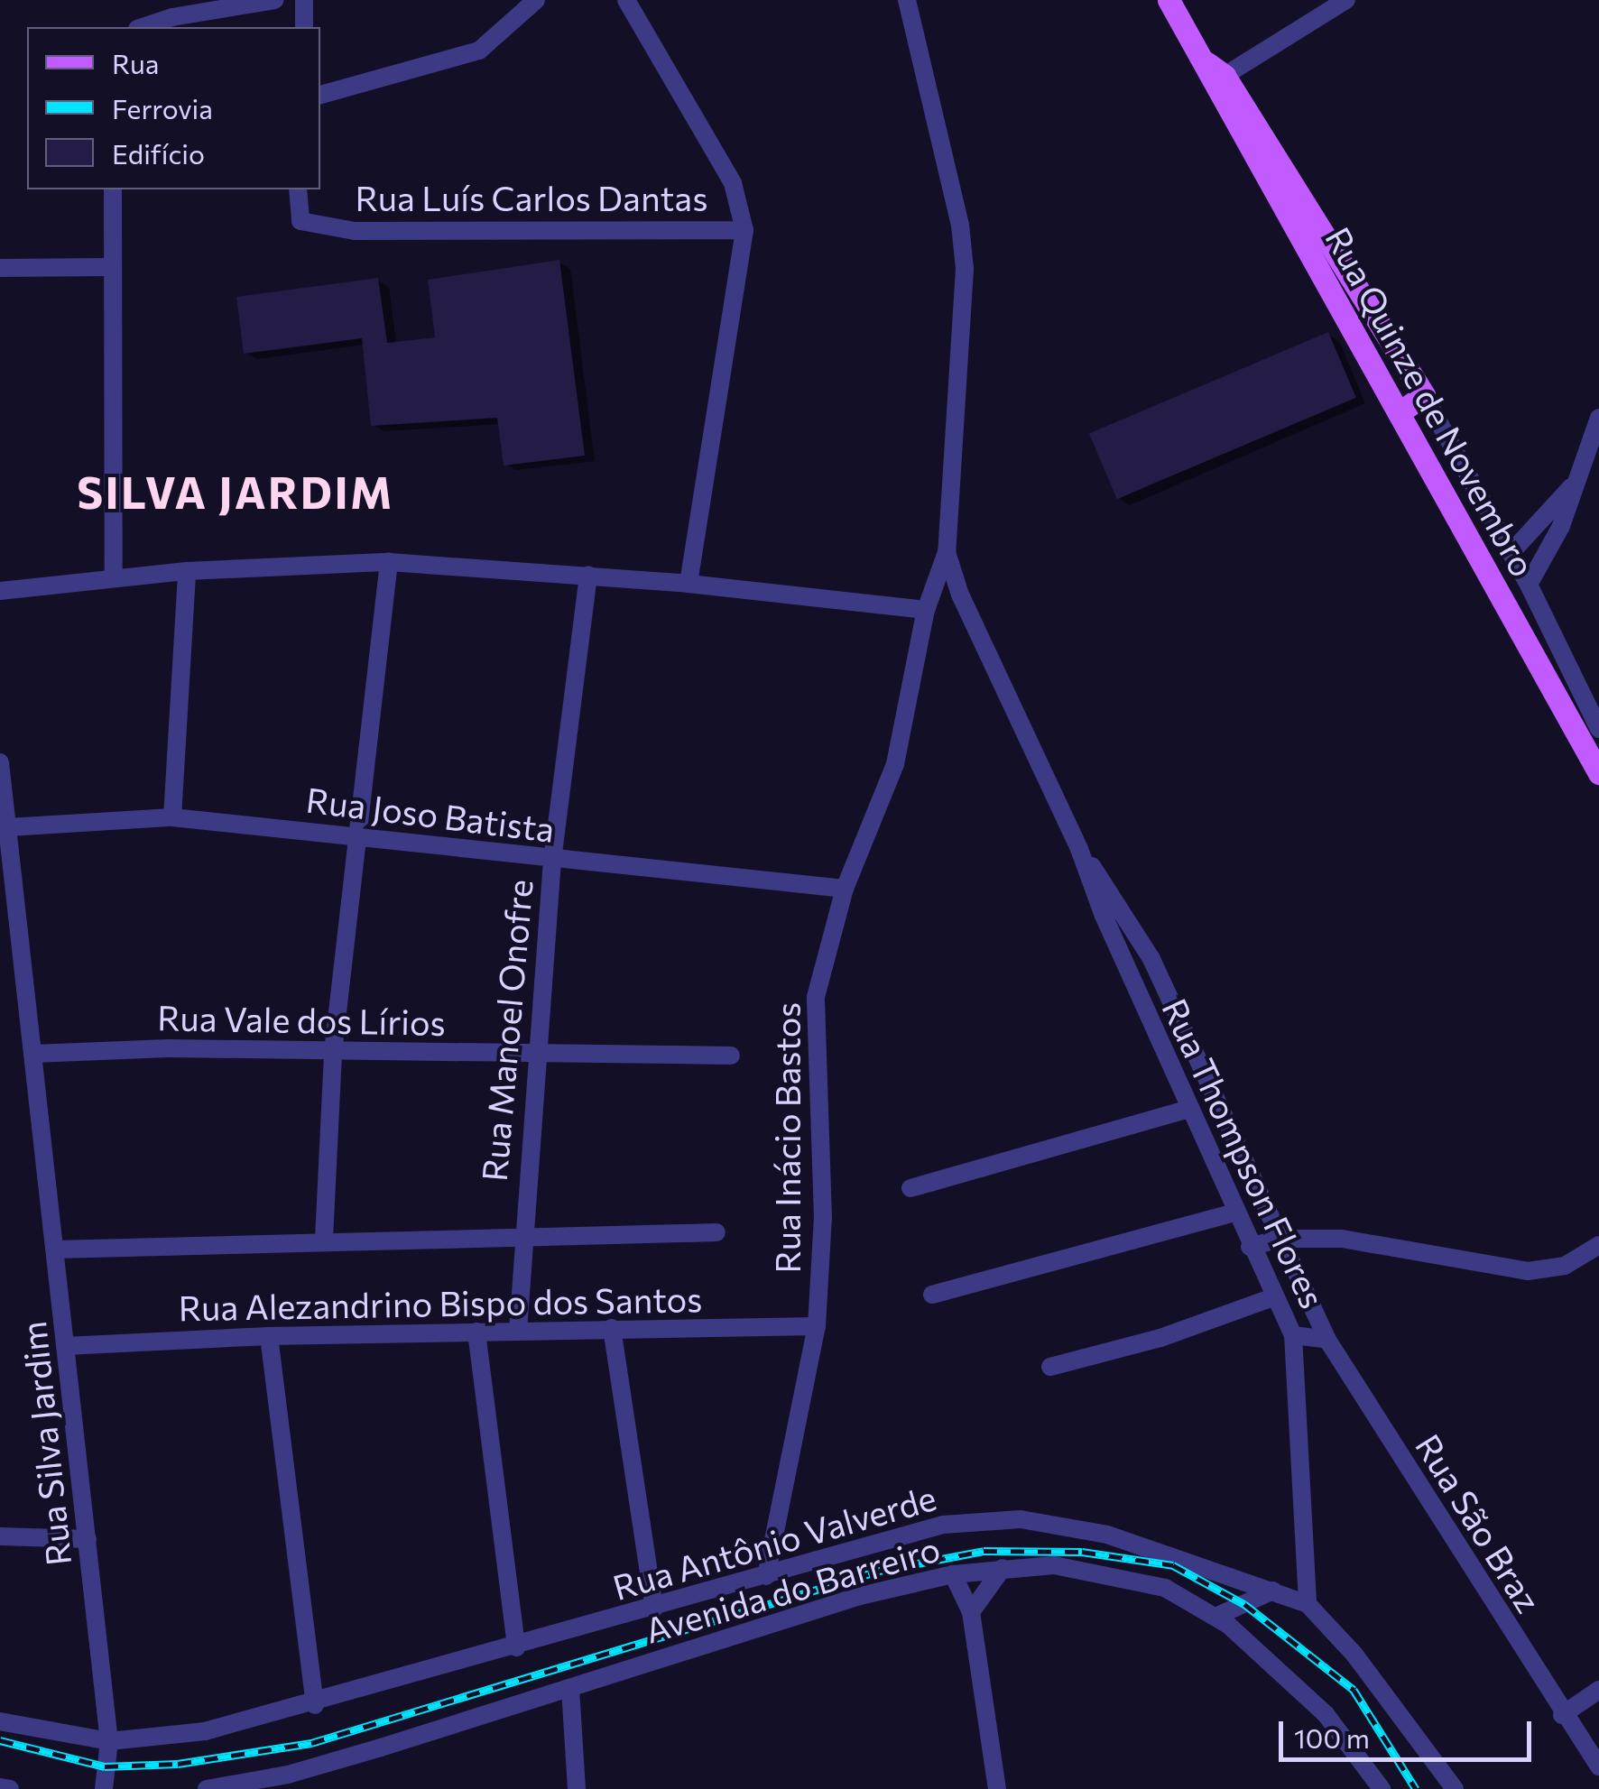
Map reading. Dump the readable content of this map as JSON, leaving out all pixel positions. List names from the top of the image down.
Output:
{
  "streets": {
    "main road": ["Rua Quinze de Novembro"],
    "street": [
      "Rua Luís Carlos Dantas",
      "Rua Joso Batista",
      "Rua Vale dos Lírios",
      "Rua Manoel Onofre",
      "Rua Inácio Bastos",
      "Rua Thompson Flores",
      "Rua Alezandrino Bispo dos Santos",
      "Rua Silva Jardim",
      "Rua São Braz",
      "Rua Antônio Valverde",
      "Avenida do Barreiro"
    ]
  },
  "crossings": [
    ["Rua Joso Batista", "Rua Manoel Onofre"],
    ["Rua Joso Batista", "Rua Inácio Bastos"],
    ["Rua Joso Batista", "Rua Silva Jardim"],
    ["Rua Vale dos Lírios", "Rua Manoel Onofre"],
    ["Rua Vale dos Lírios", "Rua Silva Jardim"],
    ["Rua Manoel Onofre", "Rua Alezandrino Bispo dos Santos"],
    ["Rua Inácio Bastos", "Rua Thompson Flores"],
    ["Rua Inácio Bastos", "Rua Alezandrino Bispo dos Santos"],
    ["Rua Inácio Bastos", "Rua Antônio Valverde"],
    ["Rua Thompson Flores", "Rua São Braz"],
    ["Rua Thompson Flores", "Rua Antônio Valverde"],
    ["Rua Alezandrino Bispo dos Santos", "Rua Silva Jardim"],
    ["Rua Silva Jardim", "Rua Antônio Valverde"]
  ],
  "districts": ["SILVA JARDIM"],
  "legend": ["Rua", "Ferrovia", "Edifício"],
  "scale_bar": "100 m"
}
